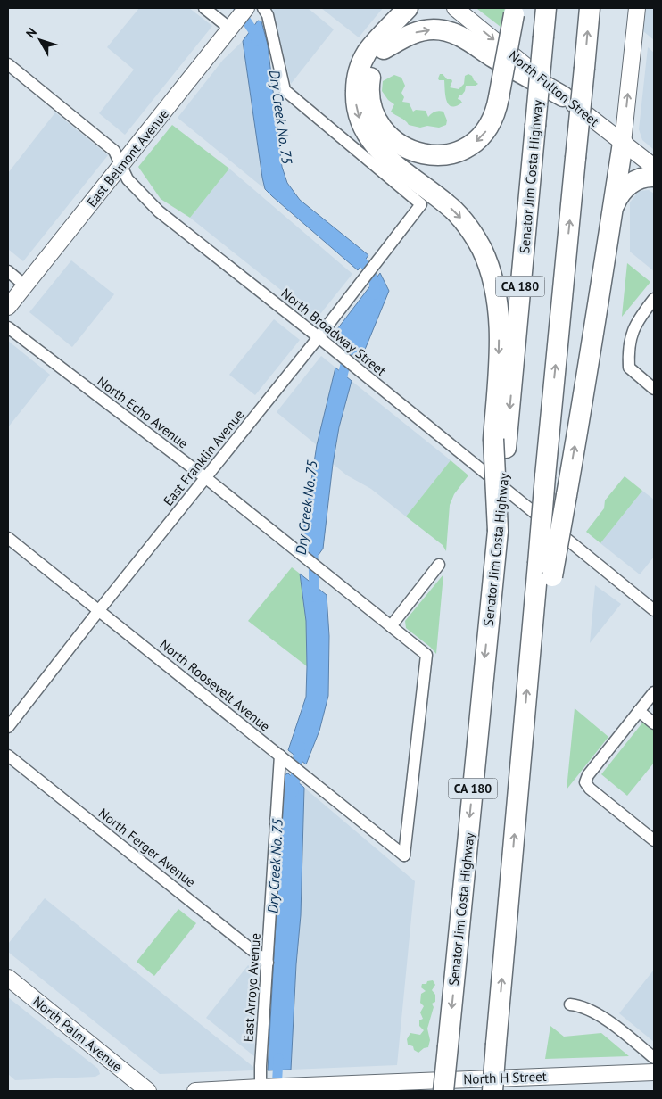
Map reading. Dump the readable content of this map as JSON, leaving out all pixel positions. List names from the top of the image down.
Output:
{
  "streets": {
    "highway": ["Senator Jim Costa Highway", "CA 180"],
    "main road": [
      "North Fulton Street",
      "East Belmont Avenue",
      "North Palm Avenue",
      "North H Street"
    ],
    "street": [
      "North Broadway Street",
      "North Echo Avenue",
      "East Franklin Avenue",
      "North Roosevelt Avenue",
      "North Ferger Avenue",
      "East Arroyo Avenue"
    ]
  },
  "crossings": [
    ["East Belmont Avenue", "North Broadway Street"],
    ["North Broadway Street", "East Franklin Avenue"],
    ["North Echo Avenue", "East Franklin Avenue"],
    ["North Echo Avenue", "North Roosevelt Avenue"],
    ["East Franklin Avenue", "North Roosevelt Avenue"],
    ["North Roosevelt Avenue", "East Arroyo Avenue"],
    ["North Ferger Avenue", "East Arroyo Avenue"],
    ["East Arroyo Avenue", "North H Street"]
  ],
  "one_way": ["North Fulton Street"],
  "water": ["Dry Creek No. 75"],
  "north": "top left"
}
